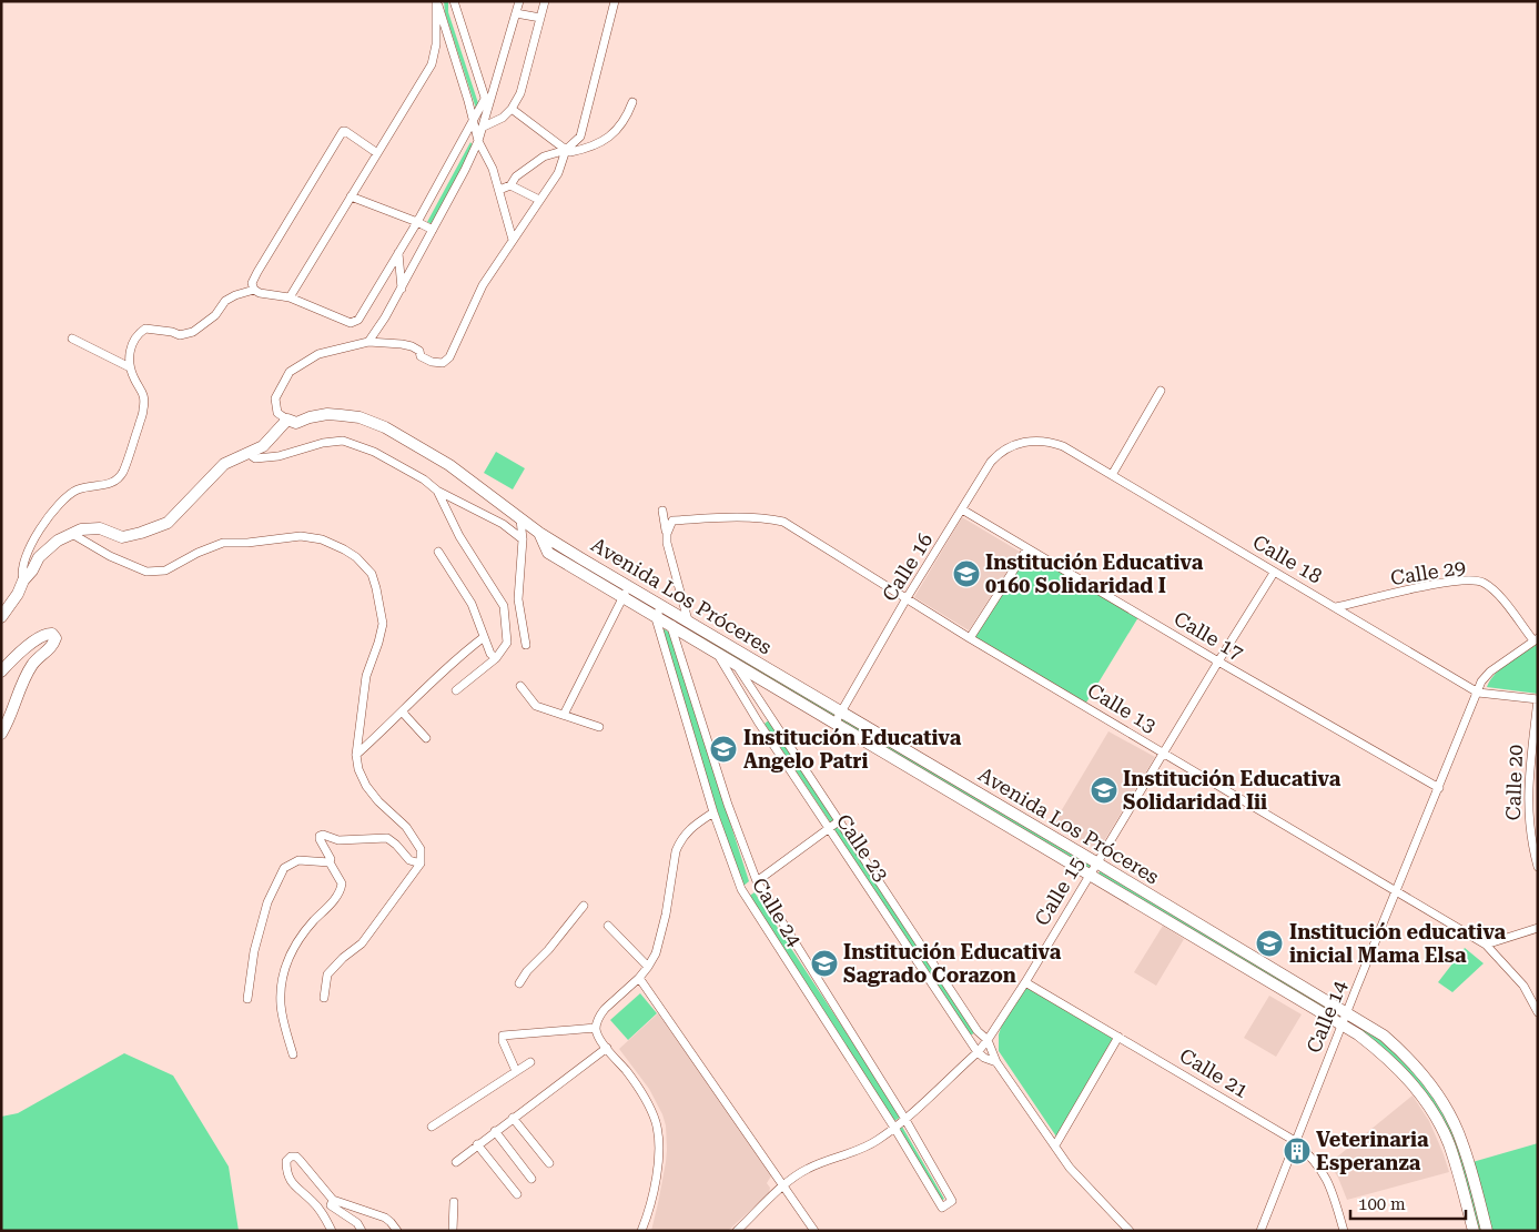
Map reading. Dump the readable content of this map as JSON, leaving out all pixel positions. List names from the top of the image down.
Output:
{
  "streets": {
    "main road": ["Avenida Los Próceres"],
    "street": [
      "Calle 18",
      "Calle 16",
      "Calle 29",
      "Calle 17",
      "Calle 13",
      "Calle 20",
      "Calle 23",
      "Calle 15",
      "Calle 24",
      "Calle 14",
      "Calle 21"
    ]
  },
  "crossings": [
    ["Calle 18", "Calle 16"],
    ["Calle 18", "Calle 29"],
    ["Calle 18", "Calle 20"],
    ["Calle 18", "Calle 15"],
    ["Calle 18", "Calle 14"],
    ["Calle 16", "Avenida Los Próceres"],
    ["Calle 16", "Calle 17"],
    ["Calle 16", "Calle 13"],
    ["Calle 29", "Calle 14"],
    ["Avenida Los Próceres", "Calle 23"],
    ["Avenida Los Próceres", "Calle 15"],
    ["Avenida Los Próceres", "Calle 24"],
    ["Avenida Los Próceres", "Calle 14"],
    ["Calle 17", "Calle 15"],
    ["Calle 17", "Calle 14"],
    ["Calle 13", "Calle 15"],
    ["Calle 13", "Calle 14"],
    ["Calle 23", "Calle 15"],
    ["Calle 15", "Calle 24"],
    ["Calle 15", "Calle 21"],
    ["Calle 14", "Calle 21"]
  ],
  "places": {
    "school or university": [
      "Institución Educativa 0160 Solidaridad I",
      "Institución Educativa Angelo Patri",
      "Institución Educativa Solidaridad Iii",
      "Institución educativa inicial Mama Elsa",
      "Institución Educativa Sagrado Corazon"
    ],
    "building": ["Veterinaria Esperanza"]
  },
  "scale_bar": "100 m"
}
